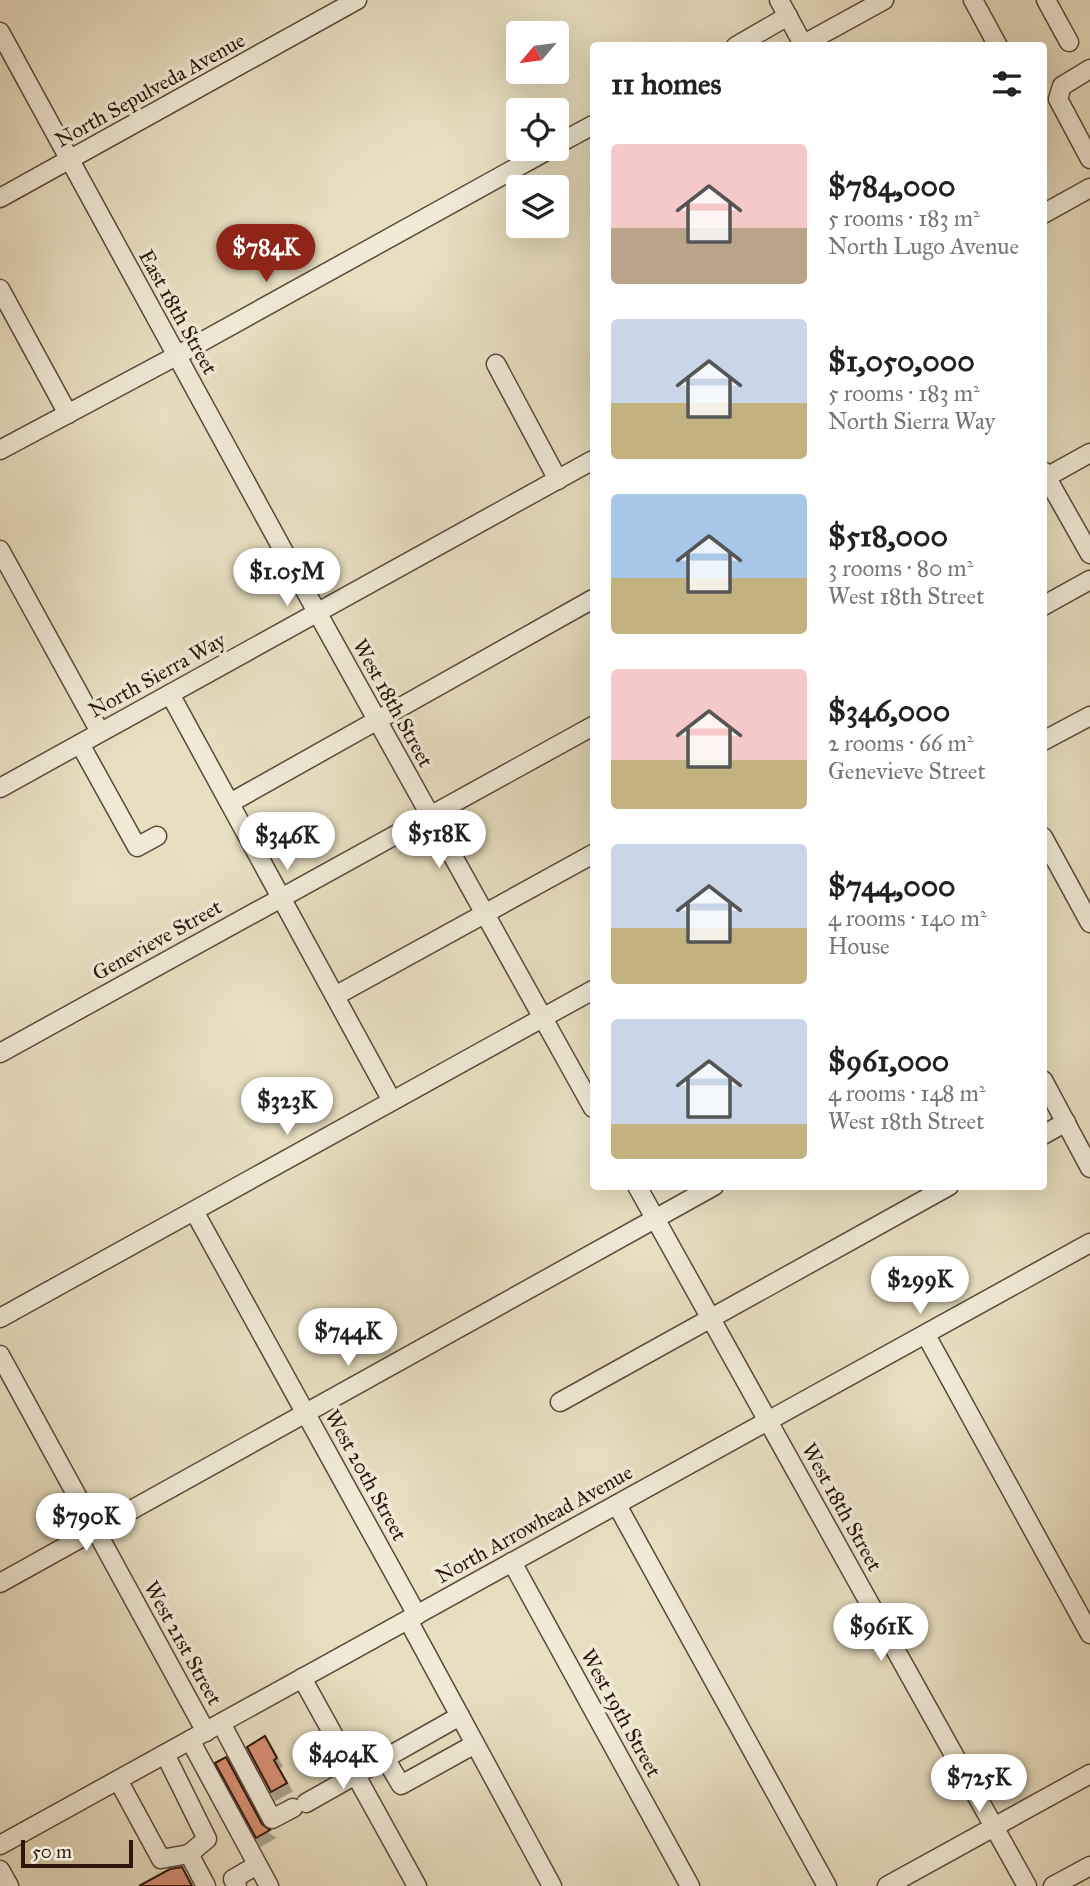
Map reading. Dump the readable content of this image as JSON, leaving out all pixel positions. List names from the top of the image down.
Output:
{
  "streets": {
    "street": [
      "North Sepulveda Avenue",
      "East 18th Street",
      "North Sierra Way",
      "West 18th Street",
      "Genevieve Street",
      "West 20th Street",
      "North Arrowhead Avenue",
      "West 21st Street",
      "West 19th Street"
    ]
  },
  "crossings": [
    ["North Sepulveda Avenue", "East 18th Street"],
    ["East 18th Street", "North Sierra Way"],
    ["East 18th Street", "West 18th Street"],
    ["North Sierra Way", "West 18th Street"],
    ["West 18th Street", "Genevieve Street"],
    ["West 18th Street", "North Arrowhead Avenue"],
    ["West 20th Street", "North Arrowhead Avenue"],
    ["North Arrowhead Avenue", "West 21st Street"],
    ["North Arrowhead Avenue", "West 19th Street"]
  ],
  "scale_bar": "50 m",
  "north": "bottom left",
  "page": {
    "heading": "11 homes",
    "list": [
      {
        "name": "$784,000",
        "note": "5 rooms · 183 m² · North Lugo Avenue"
      },
      {
        "name": "$1,050,000",
        "note": "5 rooms · 183 m² · North Sierra Way"
      },
      {
        "name": "$518,000",
        "note": "3 rooms · 80 m² · West 18th Street"
      },
      {
        "name": "$346,000",
        "note": "2 rooms · 66 m² · Genevieve Street"
      },
      {
        "name": "$744,000",
        "note": "4 rooms · 140 m² · House"
      },
      {
        "name": "$961,000",
        "note": "4 rooms · 148 m² · West 18th Street"
      }
    ],
    "price": [
      "$784K",
      "$1.05M",
      "$518K",
      "$346K",
      "$323K",
      "$299K",
      "$744K",
      "$790K",
      "$961K",
      "$404K",
      "$725K"
    ],
    "scale": "50 m"
  }
}
